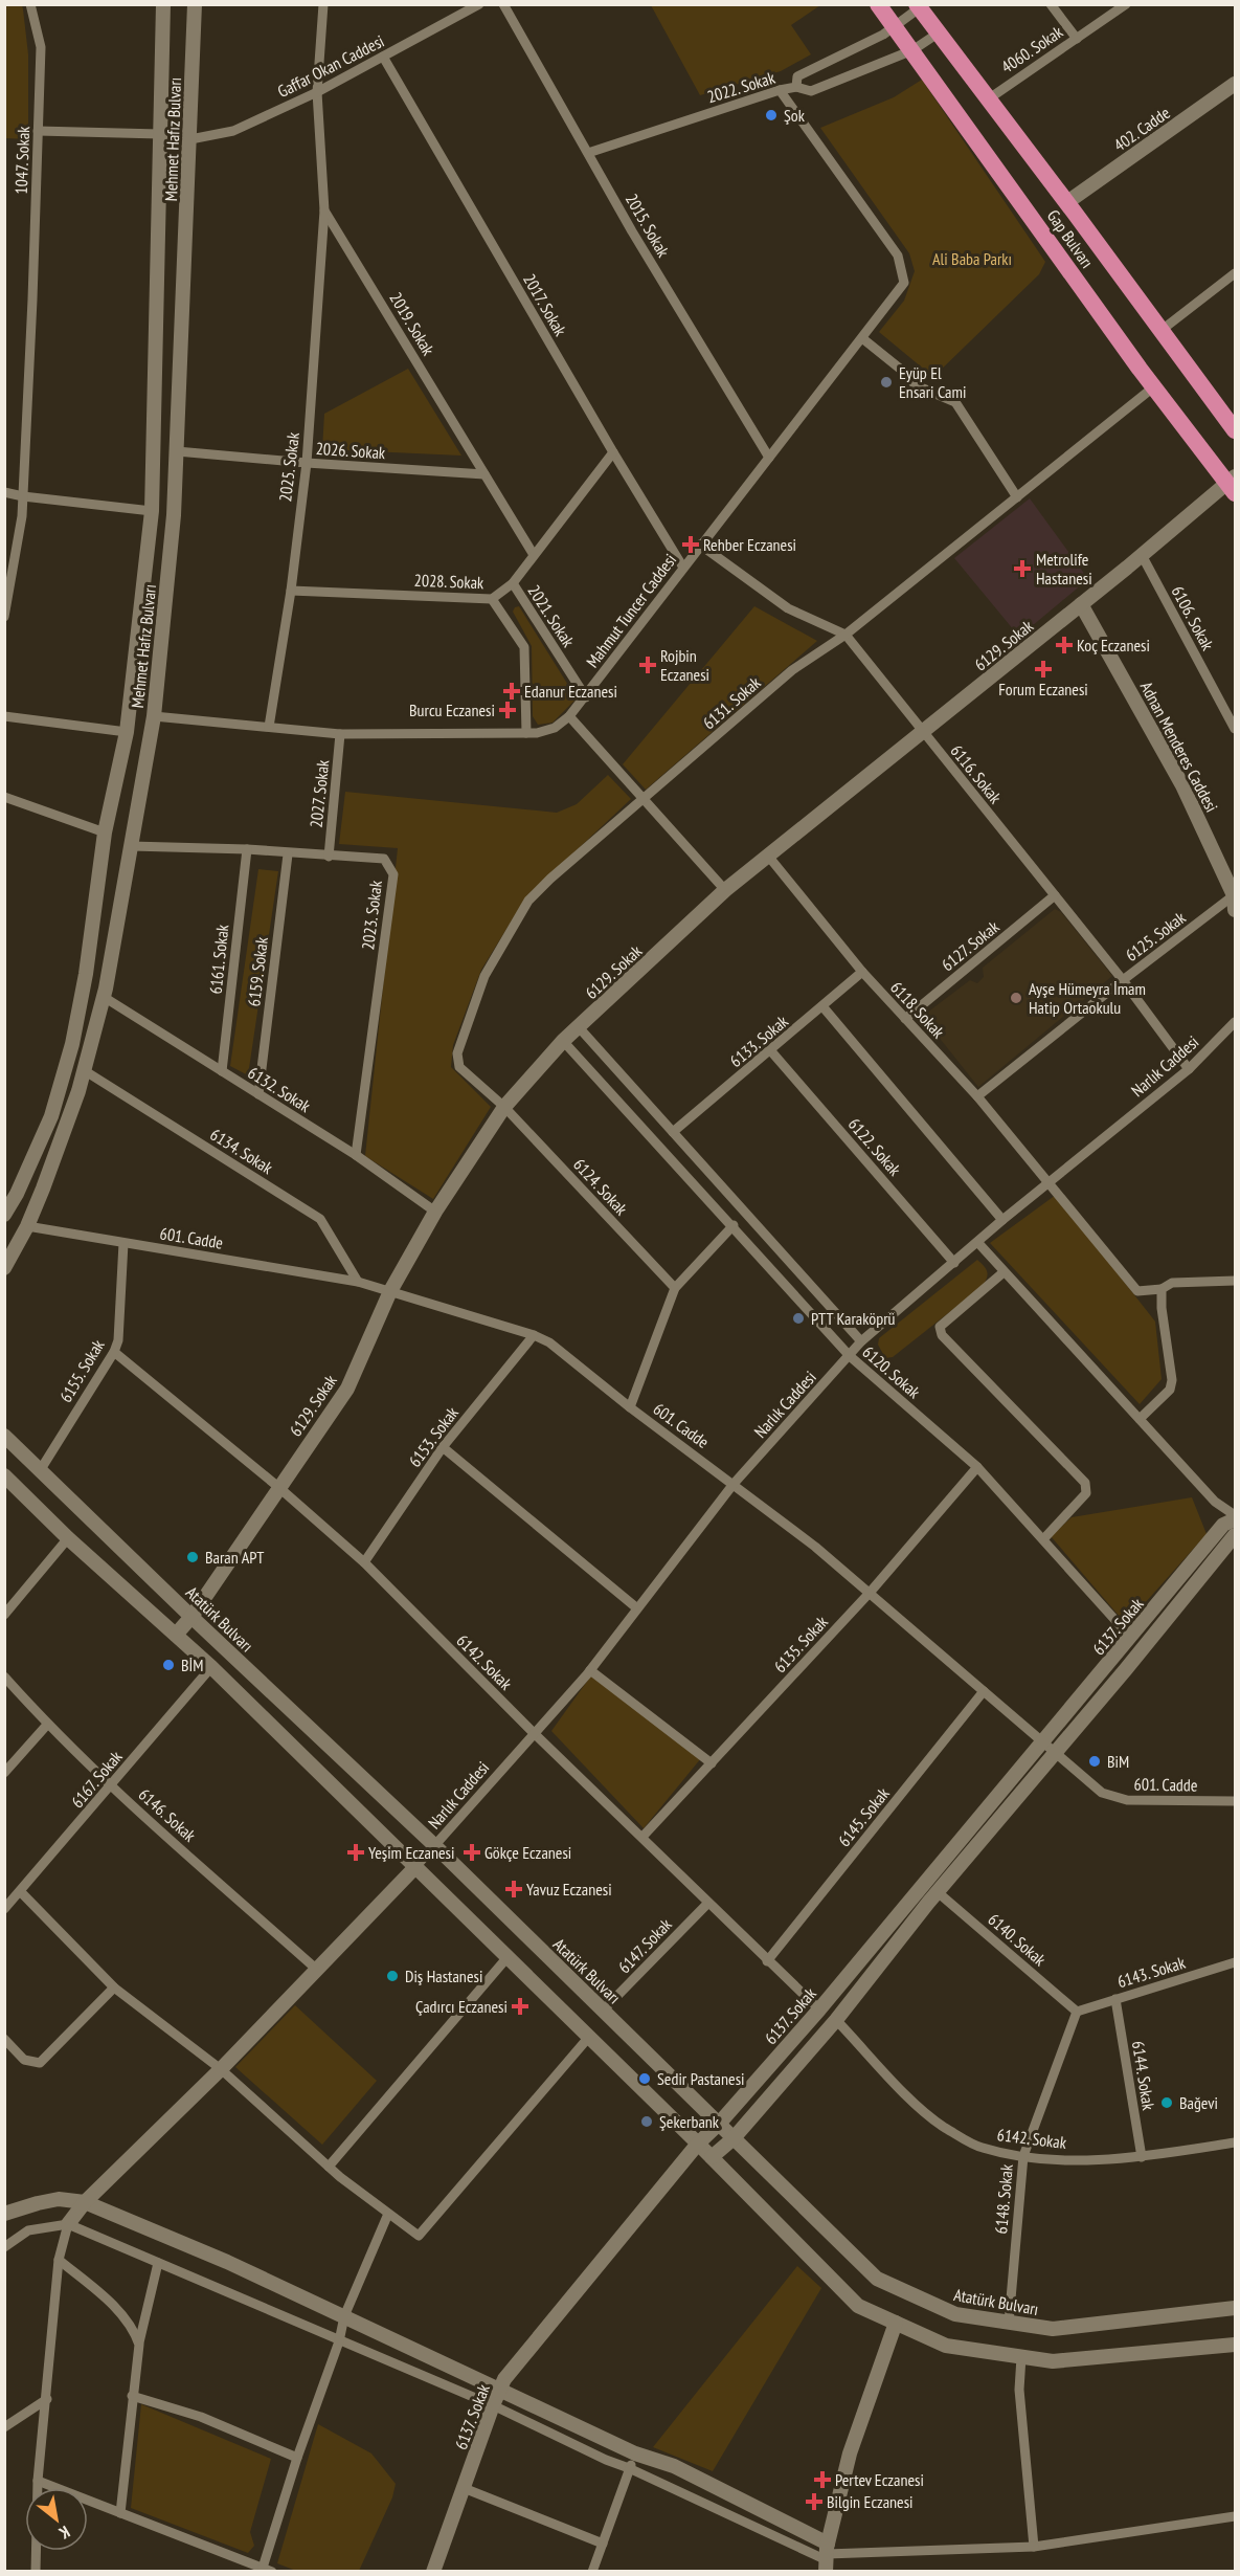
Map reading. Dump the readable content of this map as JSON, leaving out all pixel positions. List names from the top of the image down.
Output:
{
  "streets": {
    "highway": ["Gap Bulvarı"],
    "street": [
      "4060. Sokak",
      "Gaffar Okan Caddesi",
      "2022. Sokak",
      "402. Cadde",
      "Mehmet Hafız Bulvarı",
      "1047. Sokak",
      "2015. Sokak",
      "2017. Sokak",
      "2019. Sokak",
      "2026. Sokak",
      "2025. Sokak",
      "2028. Sokak",
      "Mahmut Tuncer Caddesi",
      "2021. Sokak",
      "6106. Sokak",
      "6129. Sokak",
      "6131. Sokak",
      "Adnan Menderes Caddesi",
      "6116. Sokak",
      "2027. Sokak",
      "2023. Sokak",
      "6125. Sokak",
      "6127. Sokak",
      "6161. Sokak",
      "6159. Sokak",
      "6118. Sokak",
      "6133. Sokak",
      "Narlık Caddesi",
      "6132. Sokak",
      "6122. Sokak",
      "6134. Sokak",
      "6124. Sokak",
      "601. Cadde",
      "6155. Sokak",
      "6120. Sokak",
      "6153. Sokak",
      "Atatürk Bulvarı",
      "6137. Sokak",
      "6135. Sokak",
      "6142. Sokak",
      "6167. Sokak",
      "6146. Sokak",
      "6145. Sokak",
      "6140. Sokak",
      "6147. Sokak",
      "6143. Sokak",
      "6144. Sokak",
      "6148. Sokak"
    ]
  },
  "crossings": [
    ["4060. Sokak", "Gap Bulvarı"],
    ["Gaffar Okan Caddesi", "Mehmet Hafız Bulvarı"],
    ["Gaffar Okan Caddesi", "2017. Sokak"],
    ["Gaffar Okan Caddesi", "2019. Sokak"],
    ["2022. Sokak", "2015. Sokak"],
    ["2022. Sokak", "Gap Bulvarı"],
    ["2022. Sokak", "Mahmut Tuncer Caddesi"],
    ["402. Cadde", "Gap Bulvarı"],
    ["Mehmet Hafız Bulvarı", "2026. Sokak"],
    ["Mehmet Hafız Bulvarı", "Mahmut Tuncer Caddesi"],
    ["Mehmet Hafız Bulvarı", "2023. Sokak"],
    ["Mehmet Hafız Bulvarı", "6132. Sokak"],
    ["Mehmet Hafız Bulvarı", "6134. Sokak"],
    ["Mehmet Hafız Bulvarı", "601. Cadde"],
    ["2015. Sokak", "Mahmut Tuncer Caddesi"],
    ["Gap Bulvarı", "6129. Sokak"],
    ["Gap Bulvarı", "6131. Sokak"],
    ["2017. Sokak", "2028. Sokak"],
    ["2017. Sokak", "Mahmut Tuncer Caddesi"],
    ["2019. Sokak", "2026. Sokak"],
    ["2019. Sokak", "2025. Sokak"],
    ["2019. Sokak", "2028. Sokak"],
    ["2026. Sokak", "2025. Sokak"],
    ["2025. Sokak", "2028. Sokak"],
    ["2025. Sokak", "Mahmut Tuncer Caddesi"],
    ["2028. Sokak", "2021. Sokak"],
    ["Mahmut Tuncer Caddesi", "2021. Sokak"],
    ["Mahmut Tuncer Caddesi", "6116. Sokak"],
    ["Mahmut Tuncer Caddesi", "2027. Sokak"],
    ["6106. Sokak", "6129. Sokak"],
    ["6129. Sokak", "6131. Sokak"],
    ["6129. Sokak", "Adnan Menderes Caddesi"],
    ["6129. Sokak", "6116. Sokak"],
    ["6129. Sokak", "6118. Sokak"],
    ["6129. Sokak", "6132. Sokak"],
    ["6129. Sokak", "6124. Sokak"],
    ["6129. Sokak", "601. Cadde"],
    ["6129. Sokak", "6120. Sokak"],
    ["6129. Sokak", "Atatürk Bulvarı"],
    ["6129. Sokak", "6142. Sokak"],
    ["6131. Sokak", "6116. Sokak"],
    ["6131. Sokak", "6124. Sokak"],
    ["Adnan Menderes Caddesi", "6125. Sokak"],
    ["6116. Sokak", "6125. Sokak"],
    ["6116. Sokak", "6127. Sokak"],
    ["6116. Sokak", "Narlık Caddesi"],
    ["2027. Sokak", "2023. Sokak"],
    ["2023. Sokak", "6161. Sokak"],
    ["2023. Sokak", "6159. Sokak"],
    ["2023. Sokak", "6132. Sokak"],
    ["6125. Sokak", "6118. Sokak"],
    ["6127. Sokak", "6118. Sokak"],
    ["6161. Sokak", "6132. Sokak"],
    ["6159. Sokak", "6132. Sokak"],
    ["6118. Sokak", "6133. Sokak"],
    ["6118. Sokak", "Narlık Caddesi"],
    ["6133. Sokak", "6122. Sokak"],
    ["Narlık Caddesi", "6122. Sokak"],
    ["Narlık Caddesi", "601. Cadde"],
    ["Narlık Caddesi", "6120. Sokak"],
    ["Narlık Caddesi", "Atatürk Bulvarı"],
    ["Narlık Caddesi", "6142. Sokak"],
    ["6134. Sokak", "601. Cadde"],
    ["601. Cadde", "6155. Sokak"],
    ["601. Cadde", "6153. Sokak"],
    ["601. Cadde", "6137. Sokak"],
    ["601. Cadde", "6135. Sokak"],
    ["601. Cadde", "6145. Sokak"],
    ["6155. Sokak", "Atatürk Bulvarı"],
    ["6155. Sokak", "6142. Sokak"],
    ["6120. Sokak", "6137. Sokak"],
    ["6120. Sokak", "6135. Sokak"],
    ["6153. Sokak", "6142. Sokak"],
    ["Atatürk Bulvarı", "6137. Sokak"],
    ["Atatürk Bulvarı", "6147. Sokak"],
    ["Atatürk Bulvarı", "6148. Sokak"],
    ["6137. Sokak", "6142. Sokak"],
    ["6137. Sokak", "6140. Sokak"],
    ["6135. Sokak", "6142. Sokak"],
    ["6142. Sokak", "6145. Sokak"],
    ["6142. Sokak", "6147. Sokak"],
    ["6142. Sokak", "6144. Sokak"],
    ["6142. Sokak", "6148. Sokak"],
    ["6167. Sokak", "6146. Sokak"],
    ["6140. Sokak", "6143. Sokak"],
    ["6140. Sokak", "6148. Sokak"],
    ["6143. Sokak", "6144. Sokak"],
    ["6143. Sokak", "6148. Sokak"]
  ],
  "parks": ["Ali Baba Parkı"],
  "places": {
    "other": [
      "Şok",
      "Eyüp El Ensari Cami",
      "Ayşe Hümeyra İmam Hatip Ortaokulu",
      "PTT Karaköprü",
      "Baran APT",
      "BİM",
      "BiM",
      "Diş Hastanesi",
      "Sedir Pastanesi",
      "Bağevi",
      "Şekerbank"
    ],
    "health": [
      "Rehber Eczanesi",
      "Metrolife Hastanesi",
      "Koç Eczanesi",
      "Rojbin Eczanesi",
      "Forum Eczanesi",
      "Edanur Eczanesi",
      "Burcu Eczanesi",
      "Yeşim Eczanesi",
      "Gökçe Eczanesi",
      "Yavuz Eczanesi",
      "Çadırcı Eczanesi",
      "Pertev Eczanesi",
      "Bilgin Eczanesi"
    ]
  },
  "north": "bottom right"
}
